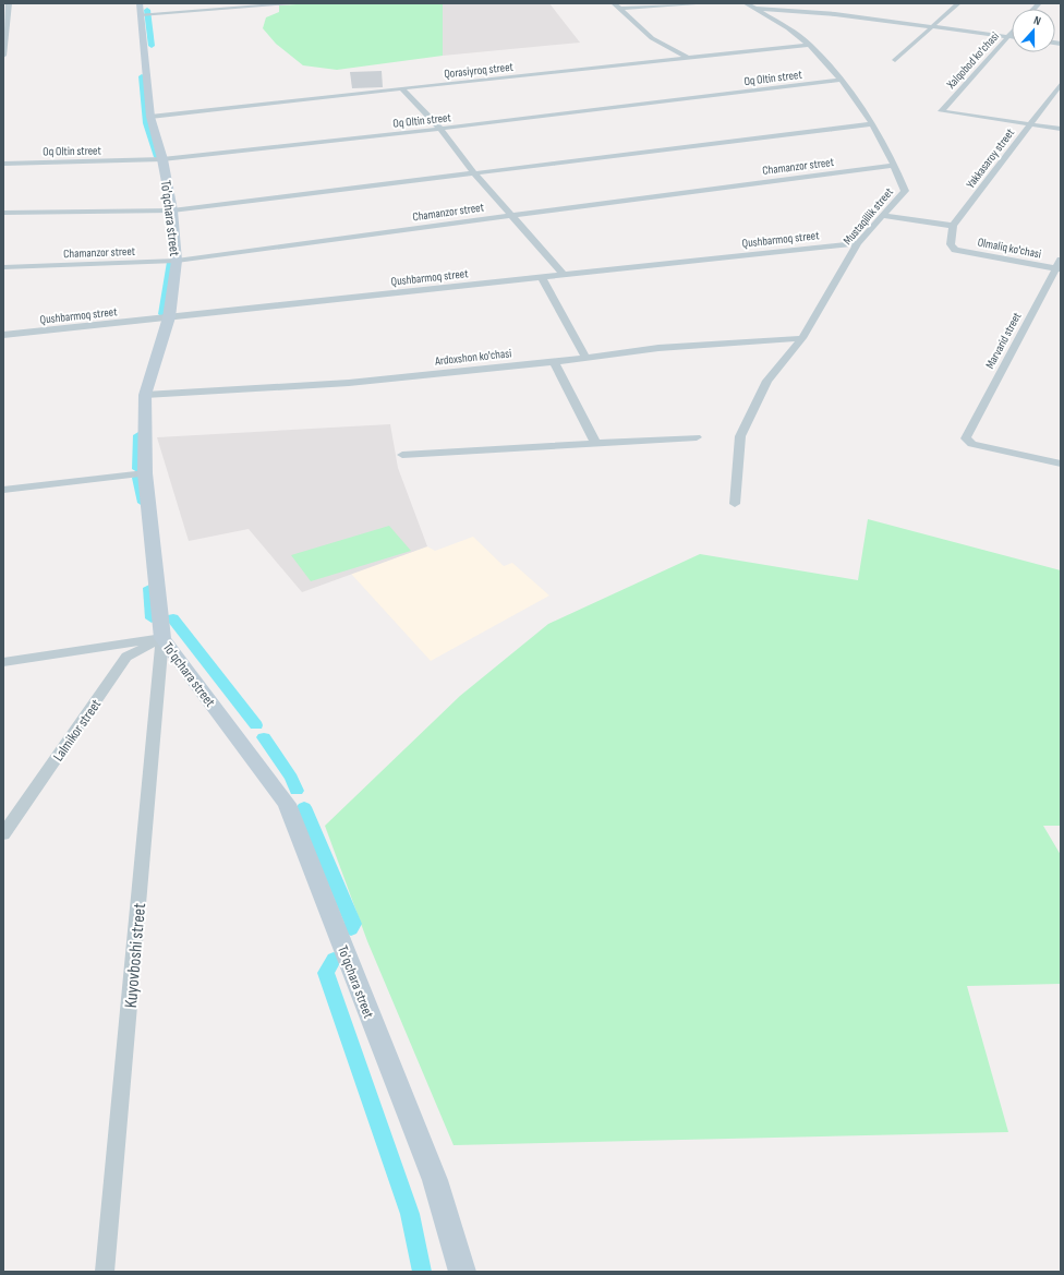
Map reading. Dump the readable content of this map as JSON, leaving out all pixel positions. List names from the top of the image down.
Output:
{
  "streets": {
    "street": [
      "Xalqobod ko'chasi",
      "Qorasiyroq street",
      "Oq Oltin street",
      "Yakkasaroy street",
      "Chamanzor street",
      "Mustaqillik street",
      "To'qchara street",
      "Qushbarmoq street",
      "Olmaliq ko'chasi",
      "Marvarid street",
      "Ardoxshon ko'chasi",
      "Lalmikor street",
      "Kuyovboshi street"
    ]
  },
  "crossings": [
    ["Xalqobod ko'chasi", "Yakkasaroy street"],
    ["Qorasiyroq street", "Mustaqillik street"],
    ["Qorasiyroq street", "To'qchara street"],
    ["Oq Oltin street", "Mustaqillik street"],
    ["Oq Oltin street", "To'qchara street"],
    ["Yakkasaroy street", "Olmaliq ko'chasi"],
    ["Chamanzor street", "Mustaqillik street"],
    ["Chamanzor street", "To'qchara street"],
    ["Mustaqillik street", "Qushbarmoq street"],
    ["Mustaqillik street", "Ardoxshon ko'chasi"],
    ["To'qchara street", "Qushbarmoq street"],
    ["To'qchara street", "Ardoxshon ko'chasi"],
    ["To'qchara street", "Lalmikor street"],
    ["To'qchara street", "Kuyovboshi street"],
    ["Olmaliq ko'chasi", "Marvarid street"],
    ["Lalmikor street", "Kuyovboshi street"]
  ],
  "north": "top"
}
